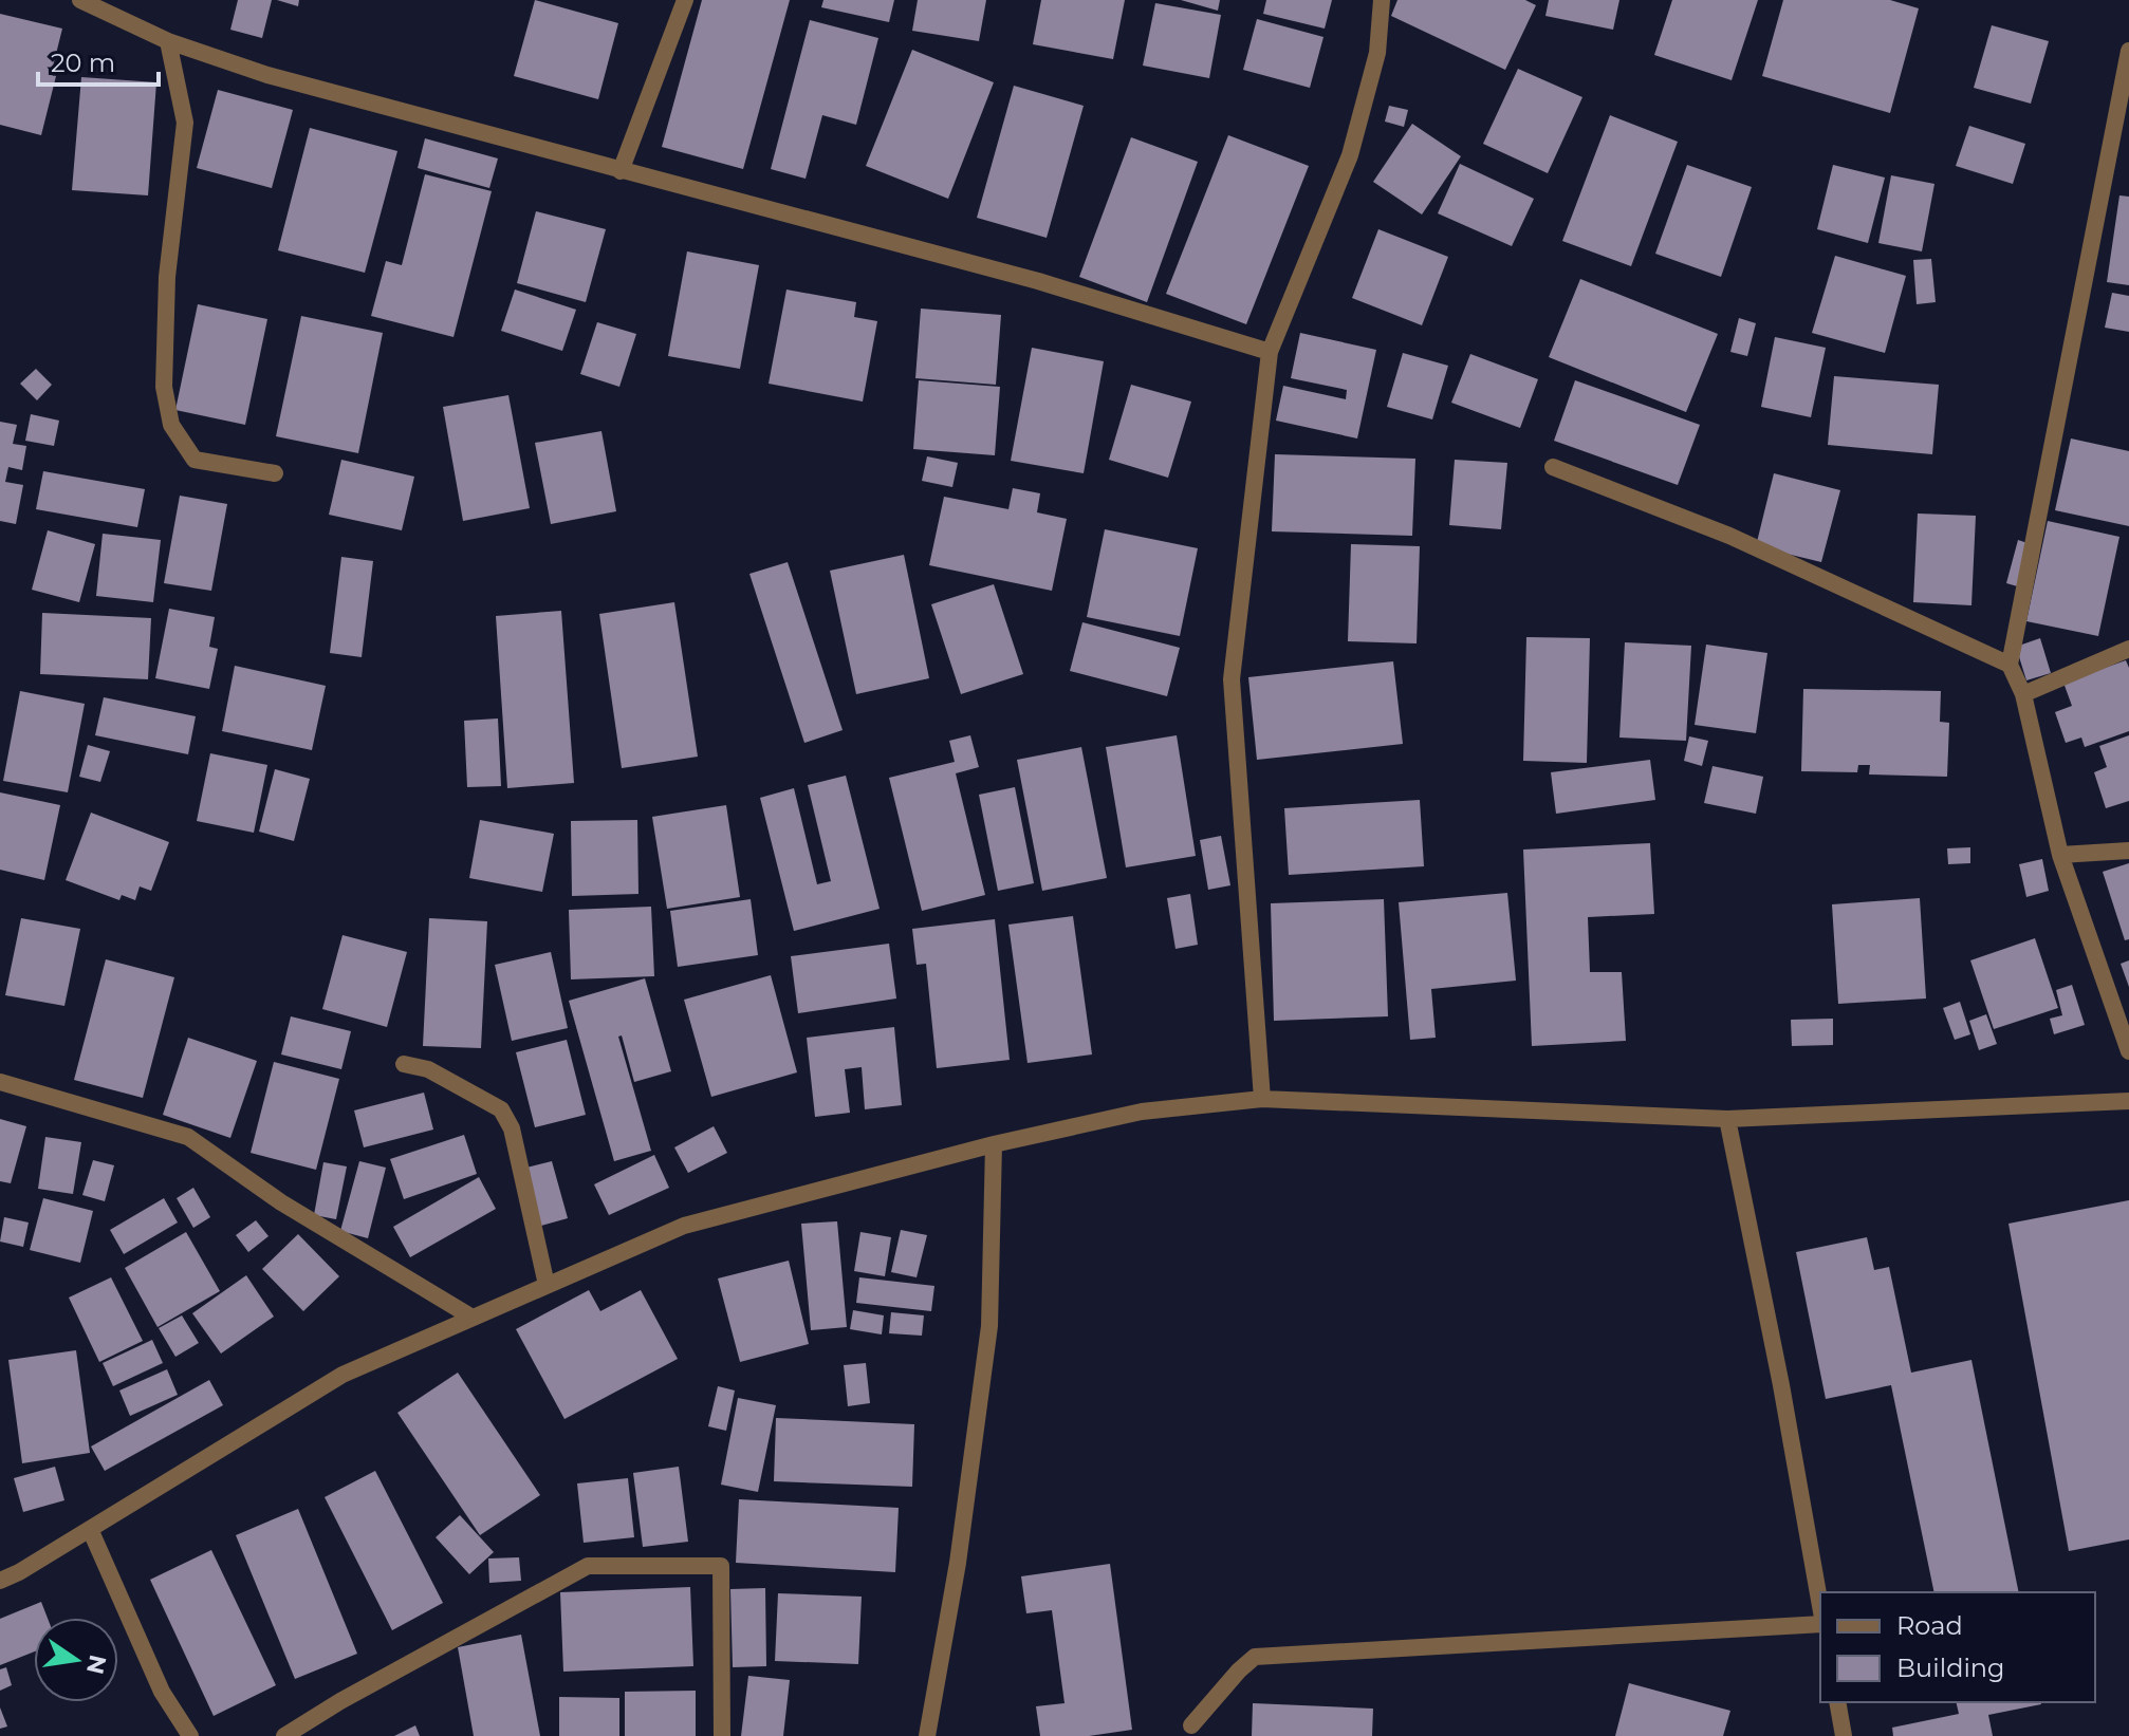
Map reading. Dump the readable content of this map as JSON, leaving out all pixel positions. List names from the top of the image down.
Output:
{
  "legend": ["Road", "Building"],
  "scale_bar": "20 m",
  "north": "right"
}
